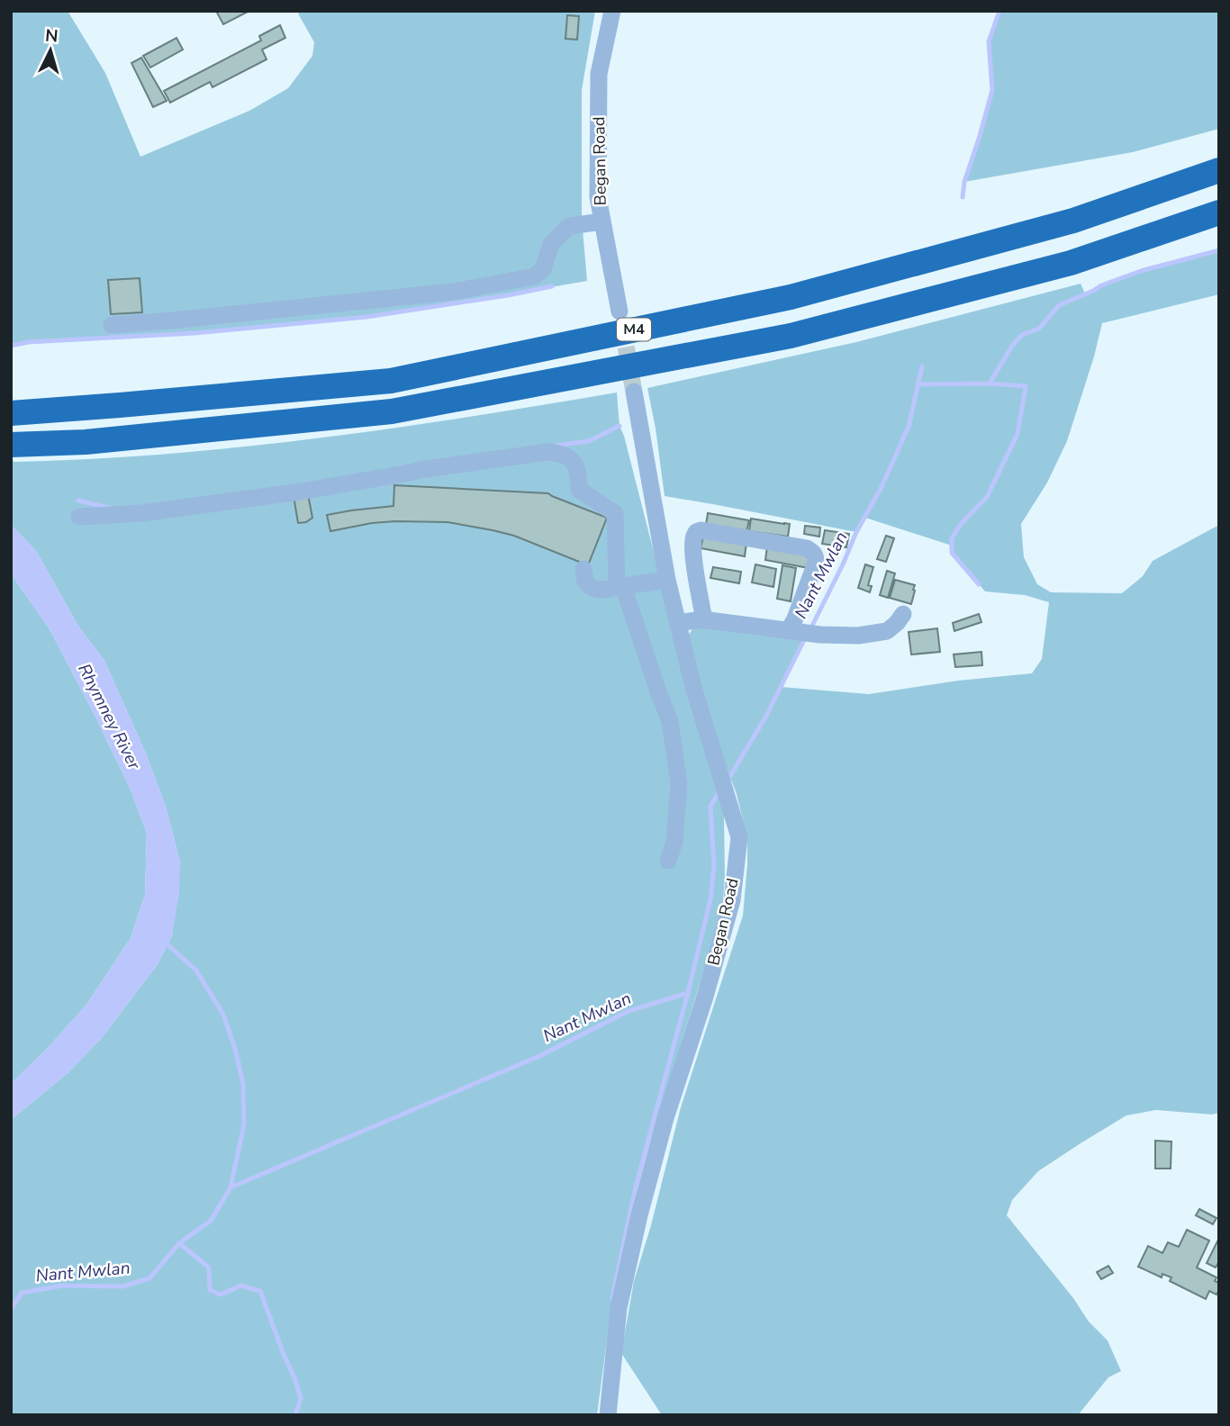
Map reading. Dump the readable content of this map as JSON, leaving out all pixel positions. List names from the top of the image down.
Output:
{
  "streets": {
    "highway": ["M4"],
    "street": ["Began Road"]
  },
  "water": ["Nant Mwlan", "Rhymney River"],
  "north": "top"
}
